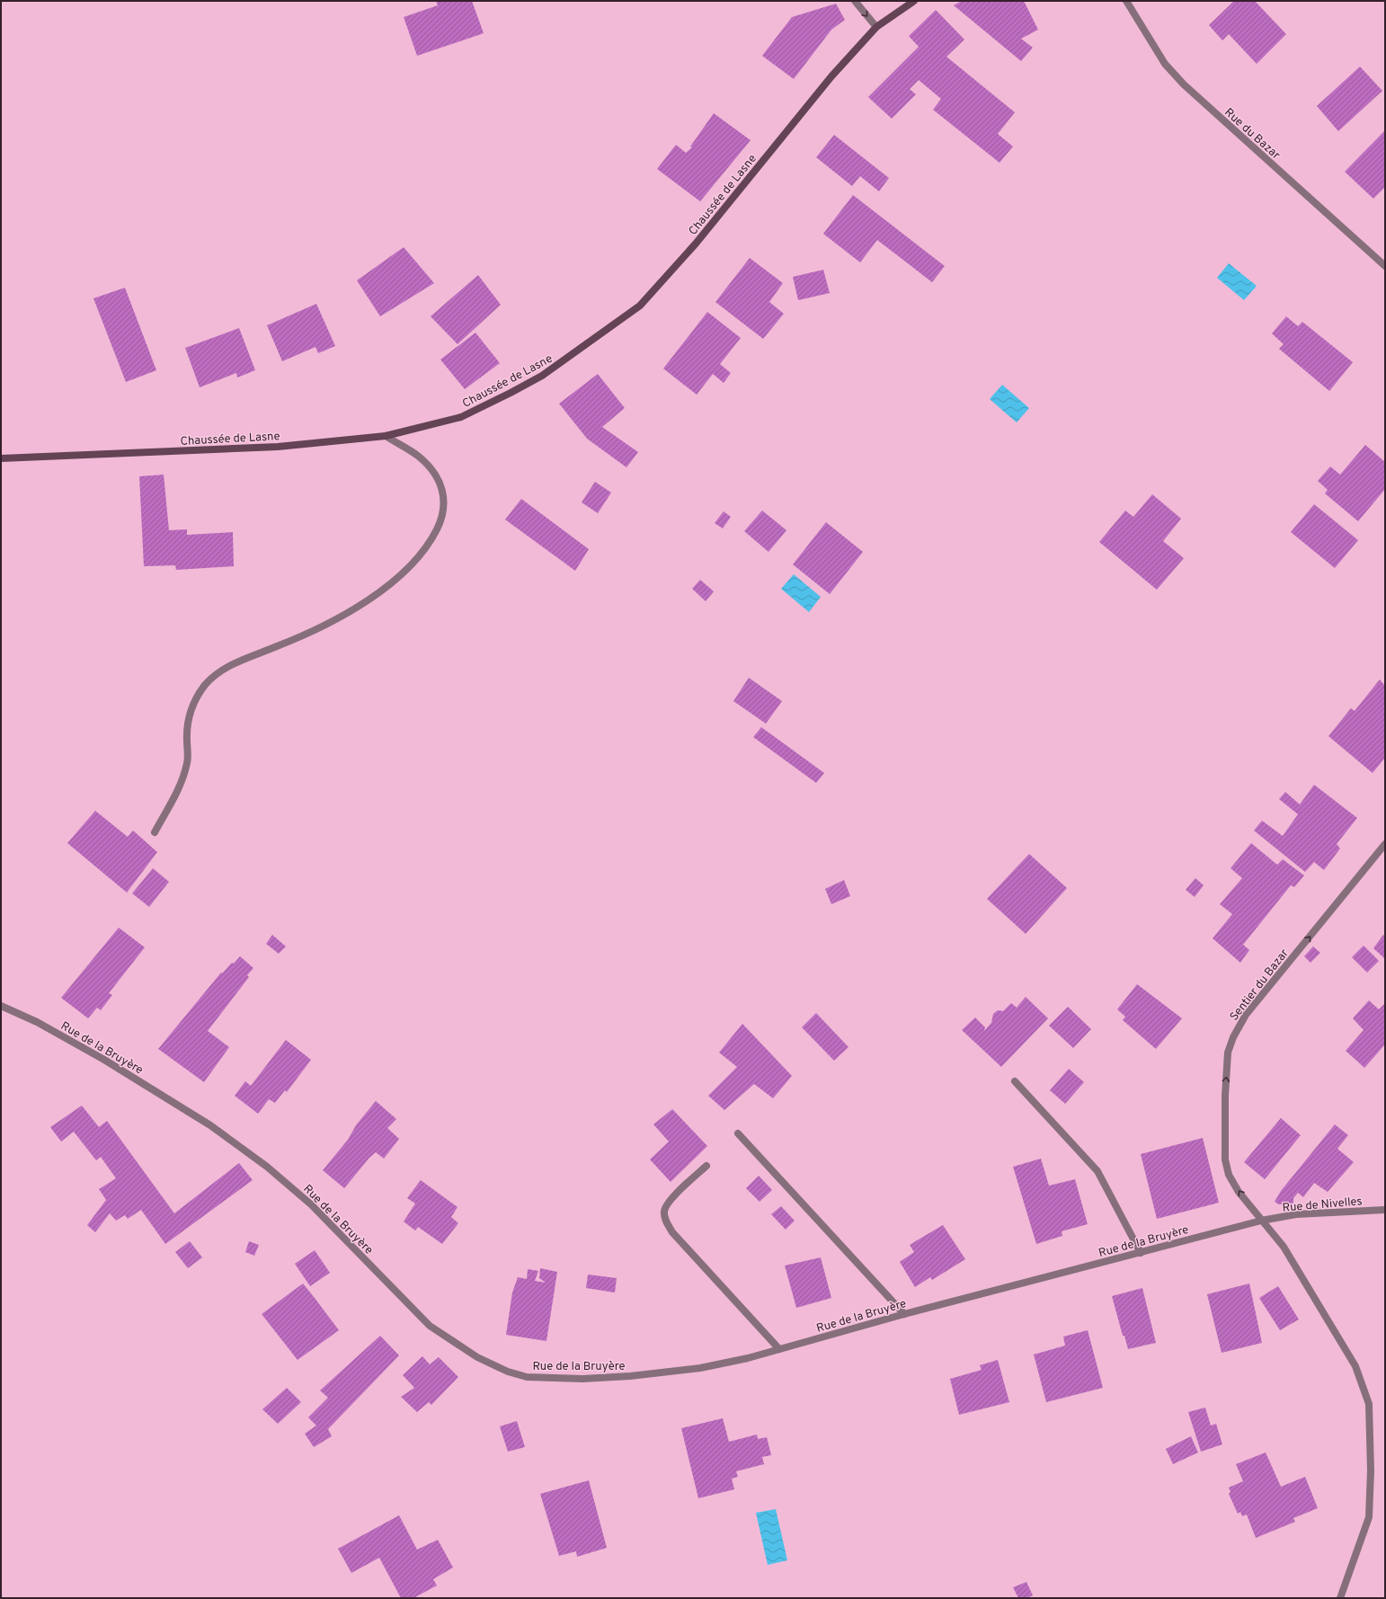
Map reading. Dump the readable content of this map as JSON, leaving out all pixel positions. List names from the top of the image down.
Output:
{
  "streets": {
    "street": [
      "Rue du Bazar",
      "Chaussée de Lasne",
      "Sentier du Bazar",
      "Rue de la Bruyère",
      "Rue de Nivelles"
    ]
  },
  "crossings": [
    ["Sentier du Bazar", "Rue de la Bruyère"],
    ["Sentier du Bazar", "Rue de Nivelles"],
    ["Rue de la Bruyère", "Rue de Nivelles"]
  ],
  "one_way": ["Sentier du Bazar"]
}
